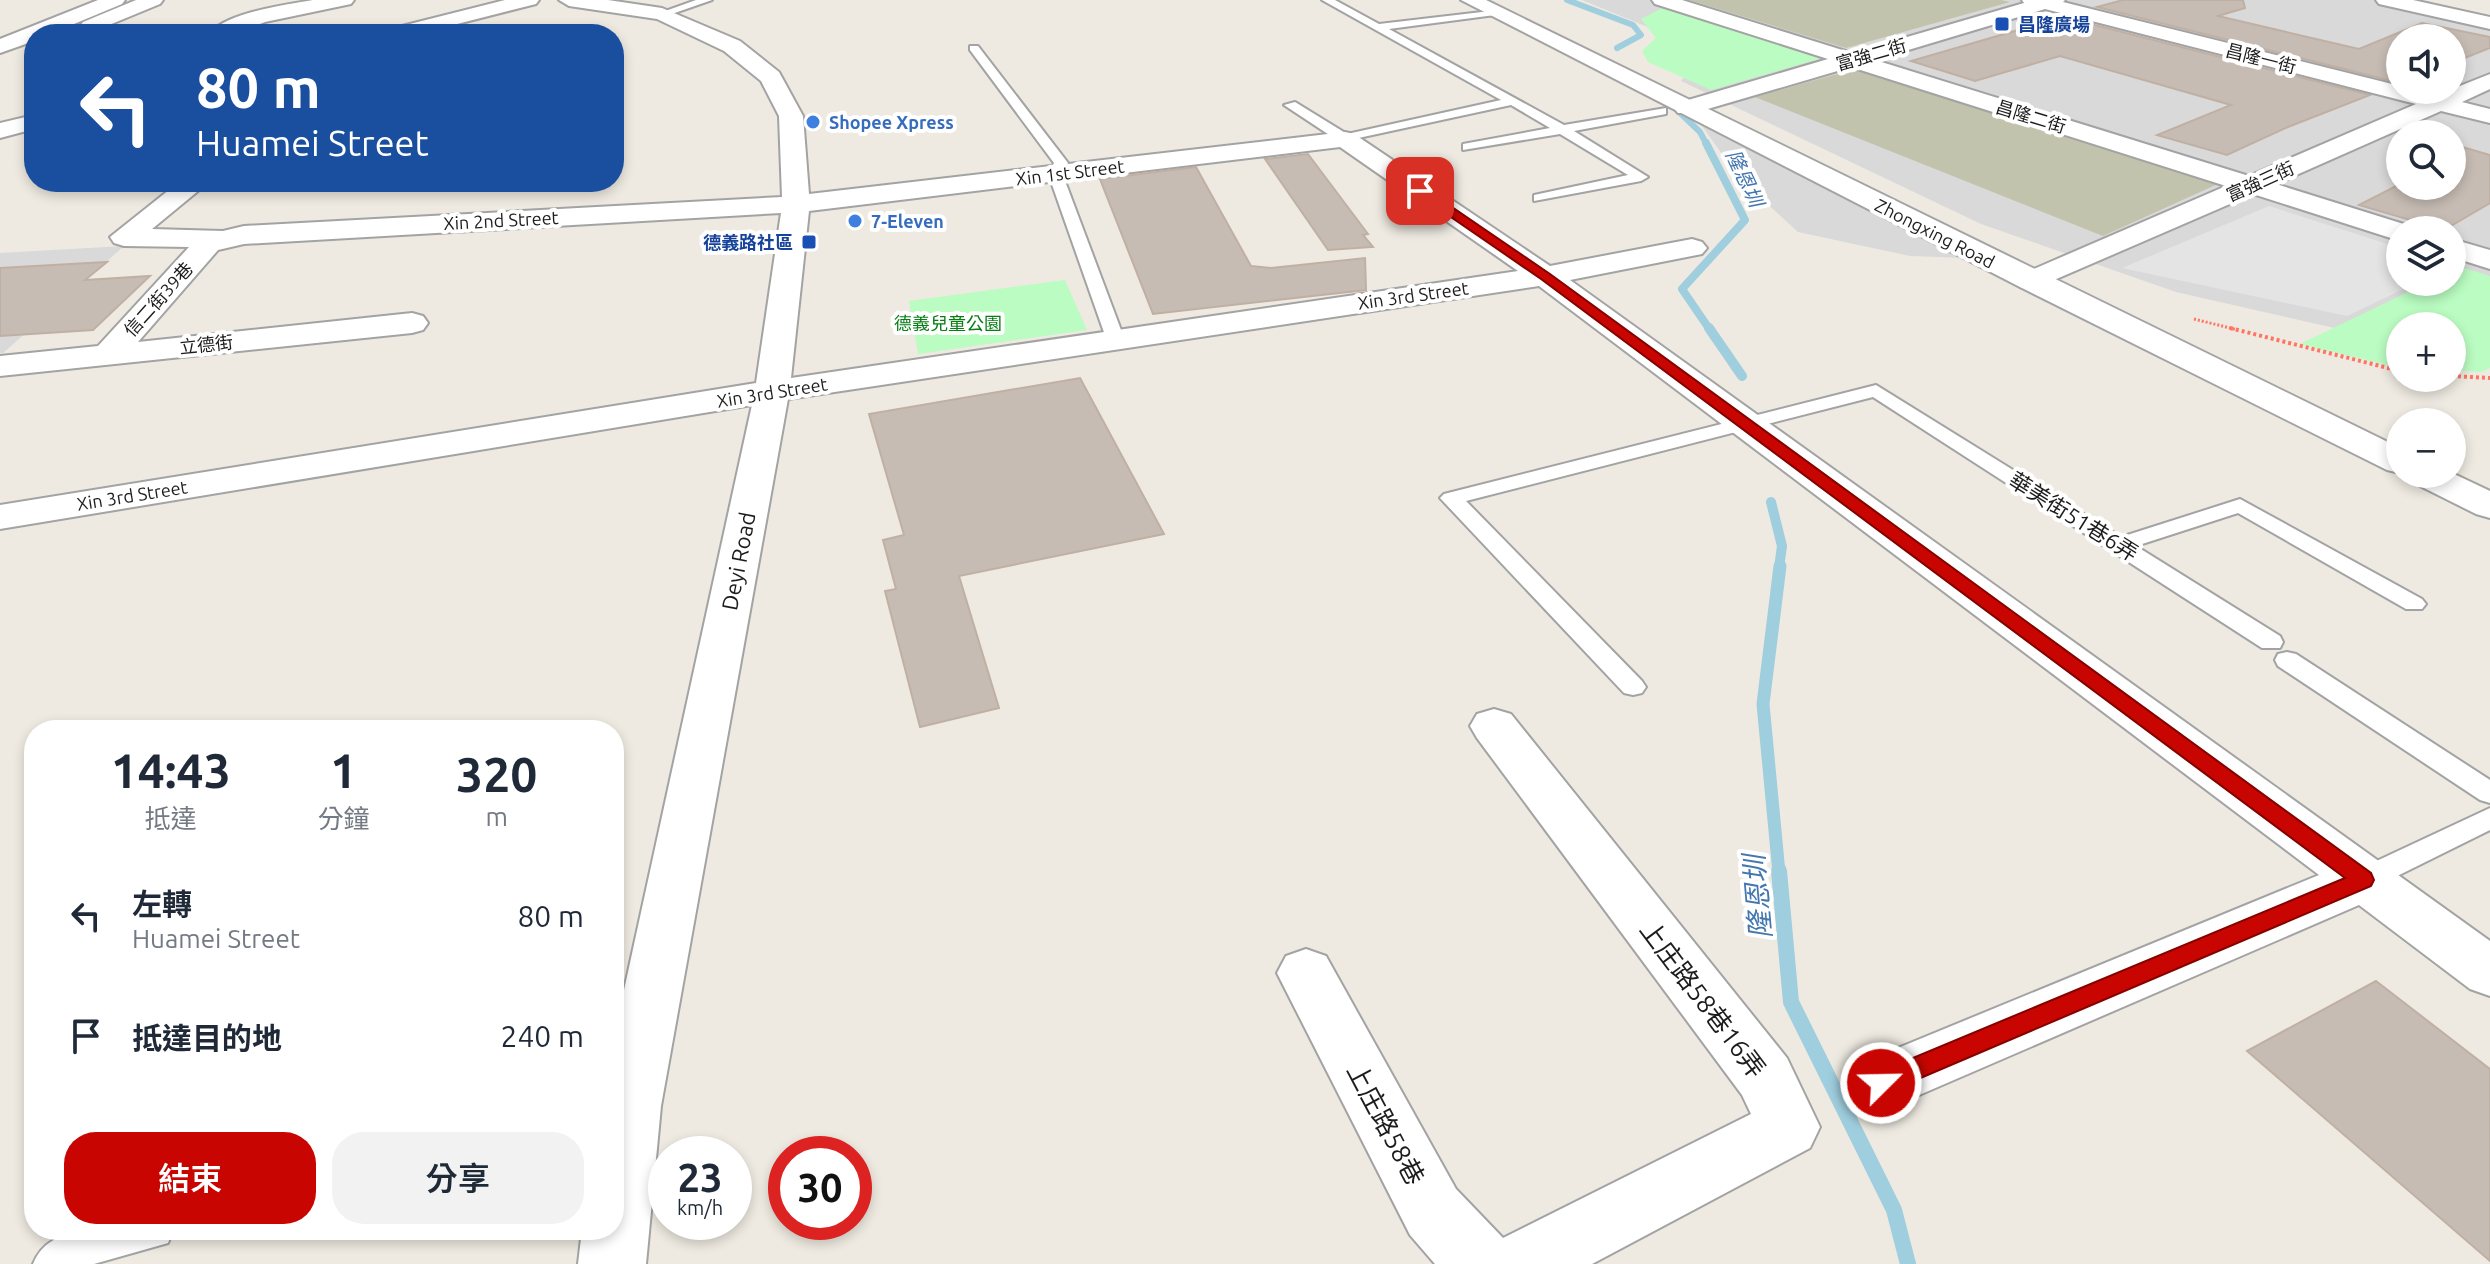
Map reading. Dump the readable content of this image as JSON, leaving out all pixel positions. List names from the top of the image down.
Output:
{
  "streets": {
    "street": [
      "富強二街",
      "昌隆一街",
      "昌隆二街",
      "Xin 1st Street",
      "富強三街",
      "Xin 2nd Street",
      "Zhongxing Road",
      "Xin 3rd Street",
      "信二街39巷",
      "立德街",
      "Deyi Road",
      "上庄路58巷16弄",
      "上庄路58巷"
    ],
    "lane": ["華美街51巷6弄"]
  },
  "crossings": [
    ["富強二街", "昌隆一街"],
    ["富強二街", "昌隆二街"],
    ["富強二街", "Zhongxing Road"],
    ["昌隆二街", "富強三街"],
    ["Xin 1st Street", "Xin 2nd Street"],
    ["Xin 1st Street", "Deyi Road"],
    ["富強三街", "Zhongxing Road"],
    ["Xin 2nd Street", "信二街39巷"],
    ["Xin 2nd Street", "Deyi Road"],
    ["Xin 3rd Street", "Deyi Road"],
    ["信二街39巷", "立德街"],
    ["上庄路58巷16弄", "上庄路58巷"]
  ],
  "water": ["隆恩圳"],
  "parks": ["德義兒童公園"],
  "places": {
    "transit": ["昌隆廣場", "德義路社區"],
    "other": ["Shopee Xpress", "7-Eleven"]
  },
  "page": {
    "map_buttons": ["+", "−"],
    "turn": ["80 m", "Huamei Street"],
    "eta": [
      "14:43",
      "抵達",
      "1",
      "分鐘",
      "320",
      "m"
    ],
    "list": [
      {
        "name": "左轉",
        "note": "Huamei Street",
        "value": "80 m"
      },
      {
        "name": "抵達目的地",
        "value": "240 m"
      }
    ],
    "buttons": ["結束", "分享"],
    "speed": "23 km/h",
    "limit": "30"
  }
}
